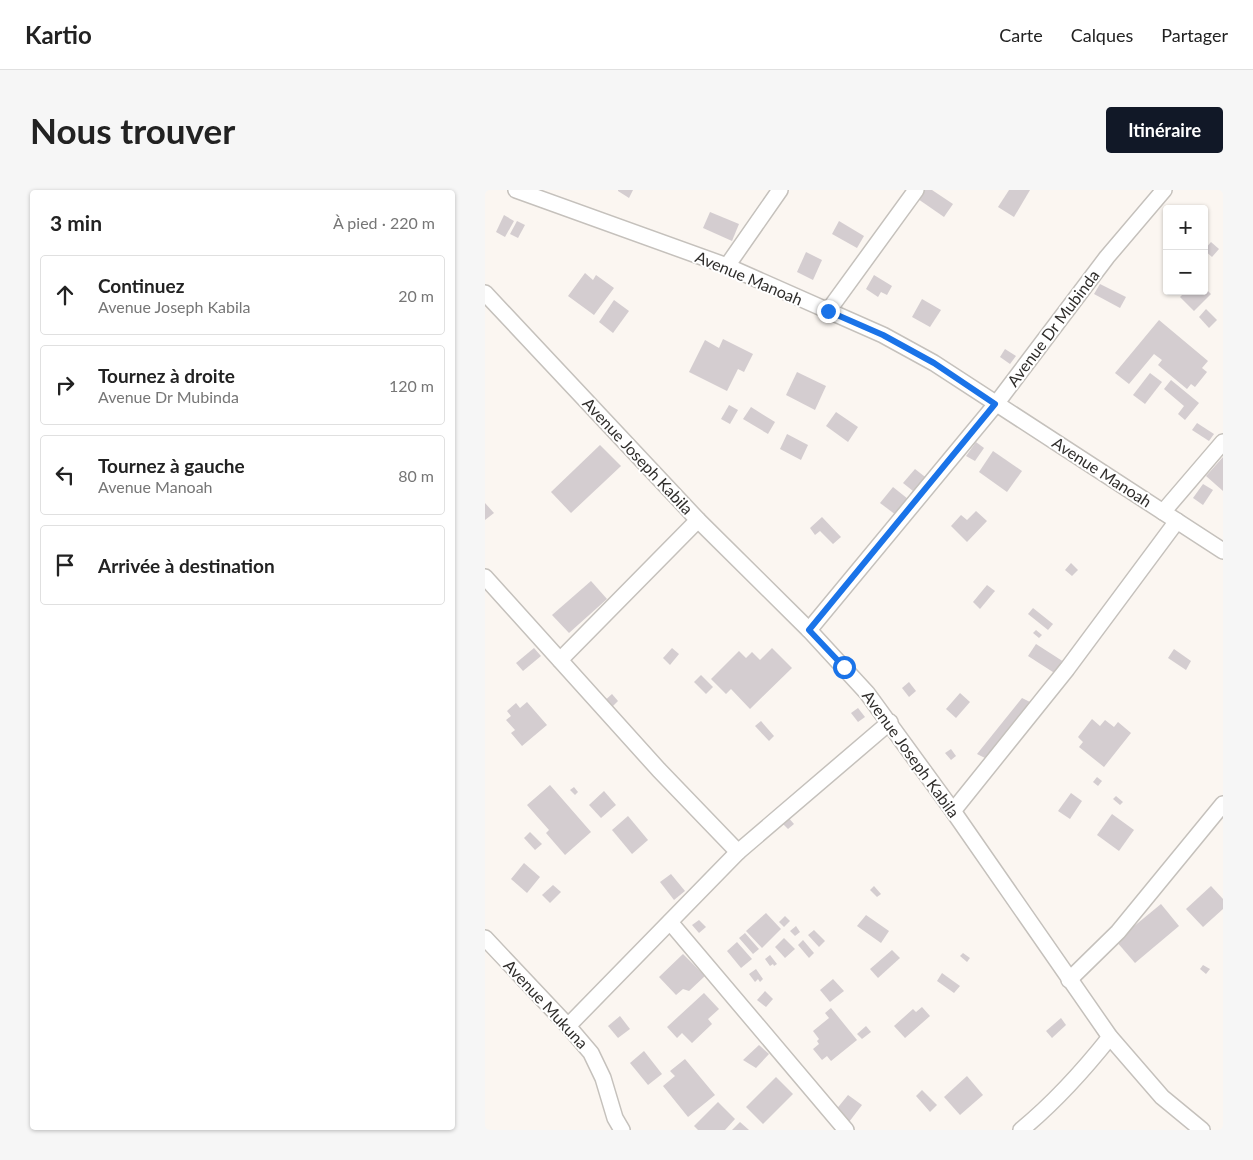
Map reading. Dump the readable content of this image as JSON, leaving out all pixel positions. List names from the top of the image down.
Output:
{
  "streets": {
    "street": [
      "Avenue Manoah",
      "Avenue Dr Mubinda",
      "Avenue Joseph Kabila",
      "Avenue Mukuna"
    ]
  },
  "crossings": [
    ["Avenue Manoah", "Avenue Dr Mubinda"],
    ["Avenue Dr Mubinda", "Avenue Joseph Kabila"]
  ],
  "page": {
    "header": "Kartio",
    "nav": ["Carte", "Calques", "Partager"],
    "buttons": "Itinéraire",
    "title": "Nous trouver",
    "heading": ["3 min", "À pied · 220 m"],
    "map_buttons": ["+", "−"],
    "list": [
      ["Continuez", "Avenue Joseph Kabila", "20 m"],
      ["Tournez à droite", "Avenue Dr Mubinda", "120 m"],
      ["Tournez à gauche", "Avenue Manoah", "80 m"],
      "Arrivée à destination"
    ]
  }
}
